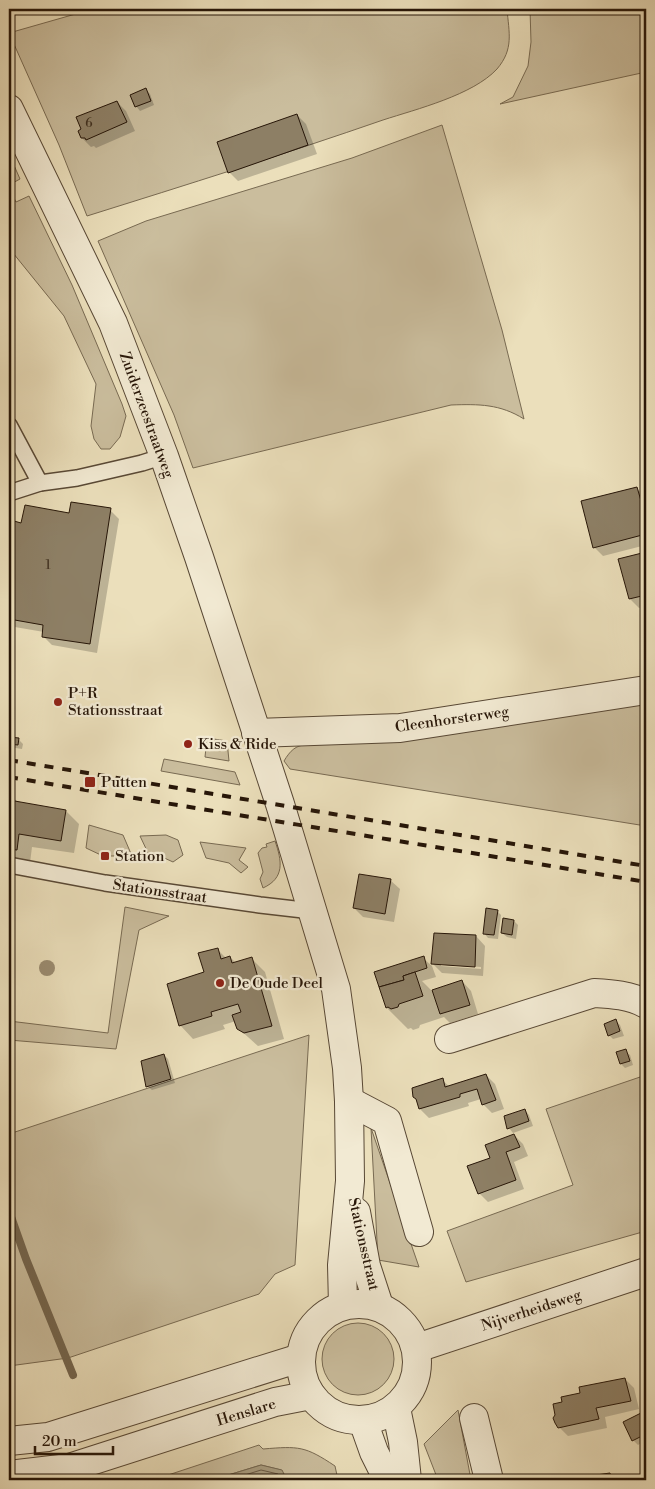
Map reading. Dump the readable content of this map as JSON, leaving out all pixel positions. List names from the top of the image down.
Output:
{
  "streets": {
    "street": [
      "Zuiderzeestraatweg",
      "Cleenhorsterweg",
      "Stationsstraat",
      "Nijverheidsweg",
      "Henslare"
    ]
  },
  "crossings": [
    ["Zuiderzeestraatweg", "Cleenhorsterweg"],
    ["Zuiderzeestraatweg", "Stationsstraat"],
    ["Cleenhorsterweg", "Stationsstraat"],
    ["Stationsstraat", "Nijverheidsweg"],
    ["Stationsstraat", "Henslare"],
    ["Nijverheidsweg", "Henslare"]
  ],
  "places": {
    "other": ["P+R Stationsstraat", "Kiss & Ride", "De Oude Deel"],
    "transit": ["Putten", "Station"]
  },
  "house_numbers": ["6", "1"],
  "scale_bar": "20 m"
}
